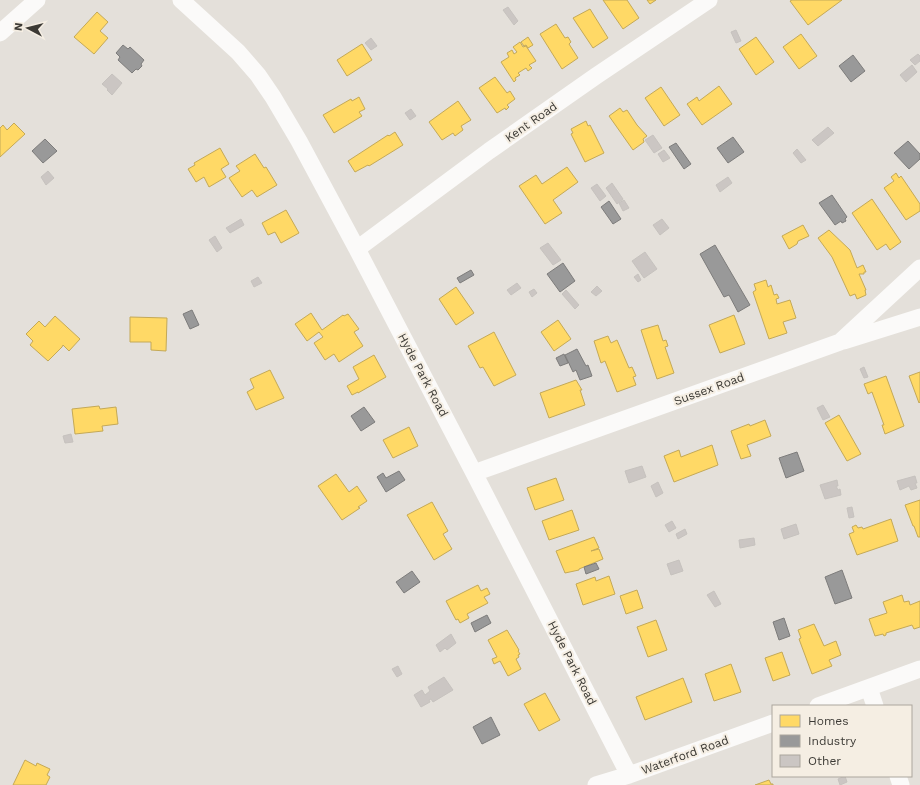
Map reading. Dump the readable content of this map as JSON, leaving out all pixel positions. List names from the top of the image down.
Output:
{
  "streets": {
    "street": [
      "Kent Road",
      "Hyde Park Road",
      "Sussex Road",
      "Waterford Road"
    ]
  },
  "crossings": [
    ["Kent Road", "Hyde Park Road"],
    ["Hyde Park Road", "Sussex Road"],
    ["Hyde Park Road", "Waterford Road"]
  ],
  "legend": ["Homes", "Industry", "Other"],
  "north": "left"
}
